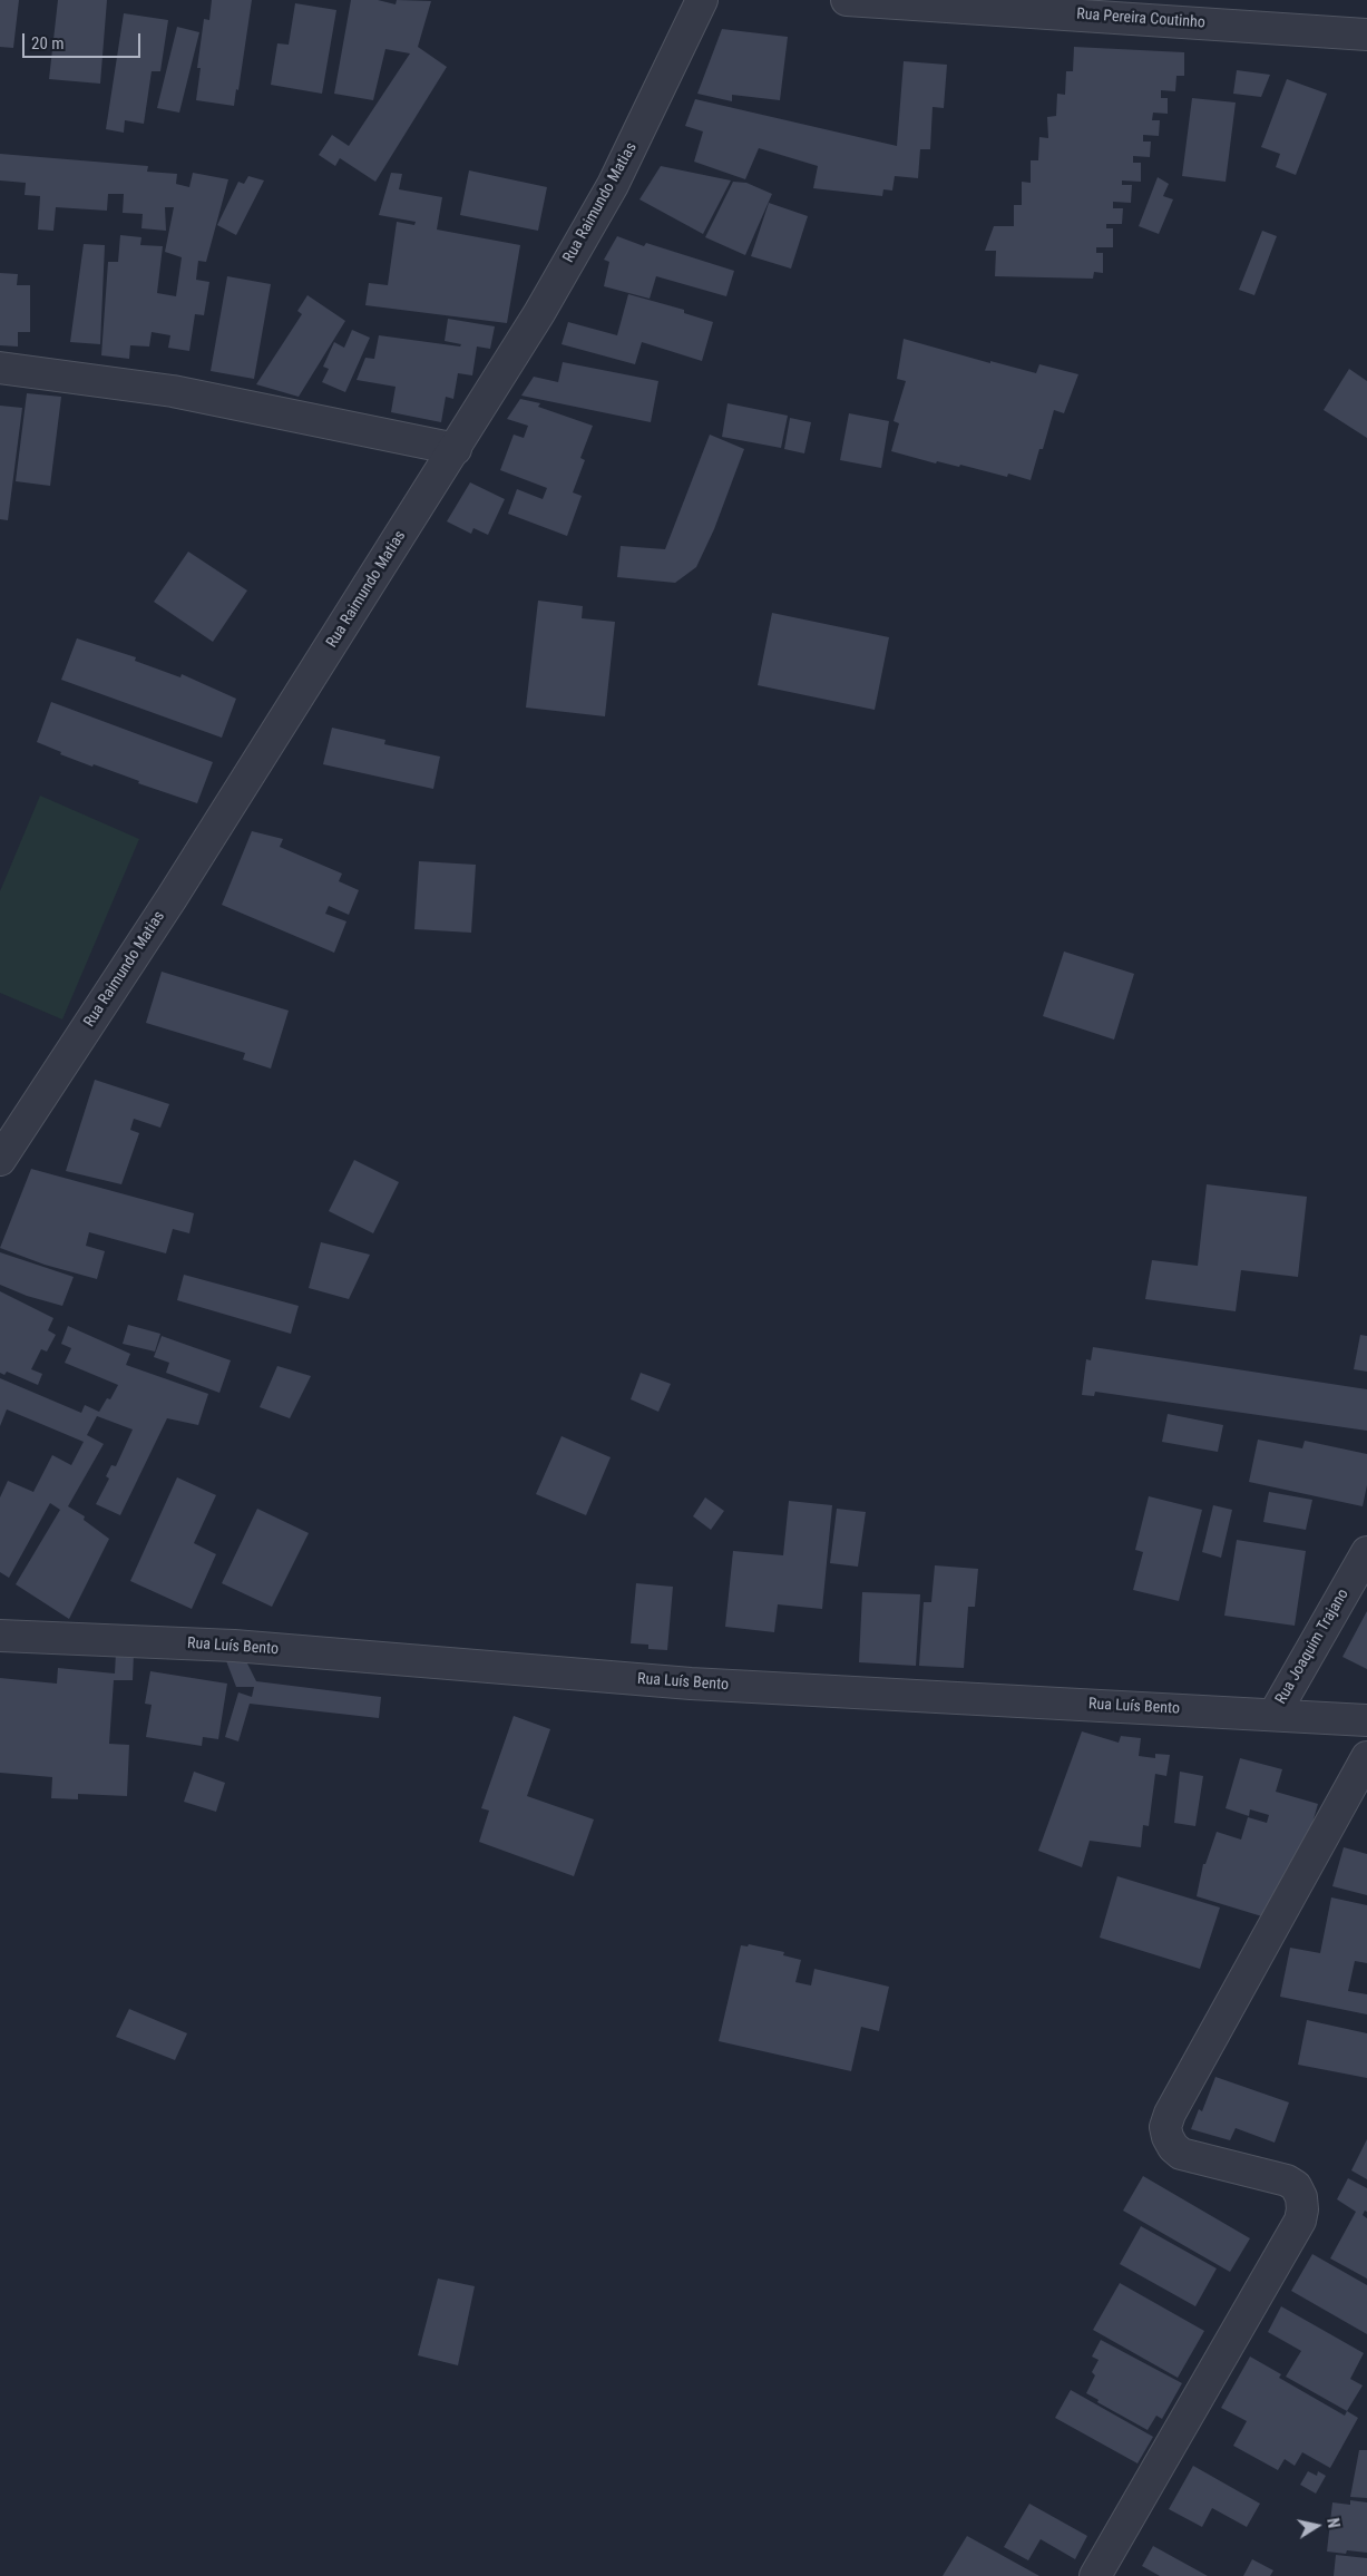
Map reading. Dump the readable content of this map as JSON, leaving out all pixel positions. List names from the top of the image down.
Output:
{
  "streets": {
    "street": [
      "Rua Pereira Coutinho",
      "Rua Raimundo Matias",
      "Rua Luís Bento",
      "Rua Joaquim Trajano"
    ]
  },
  "crossings": [
    ["Rua Luís Bento", "Rua Joaquim Trajano"]
  ],
  "scale_bar": "20 m",
  "north": "right"
}
